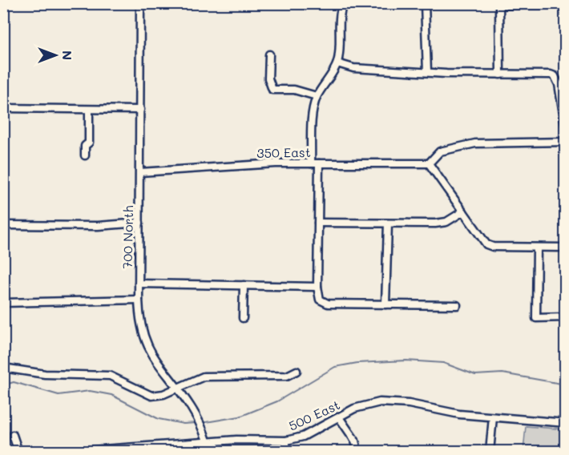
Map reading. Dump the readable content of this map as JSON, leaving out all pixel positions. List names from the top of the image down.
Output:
{
  "streets": {
    "street": ["350 East", "700 North", "500 East"]
  },
  "crossings": [
    ["350 East", "700 North"],
    ["700 North", "500 East"]
  ],
  "north": "right"
}
